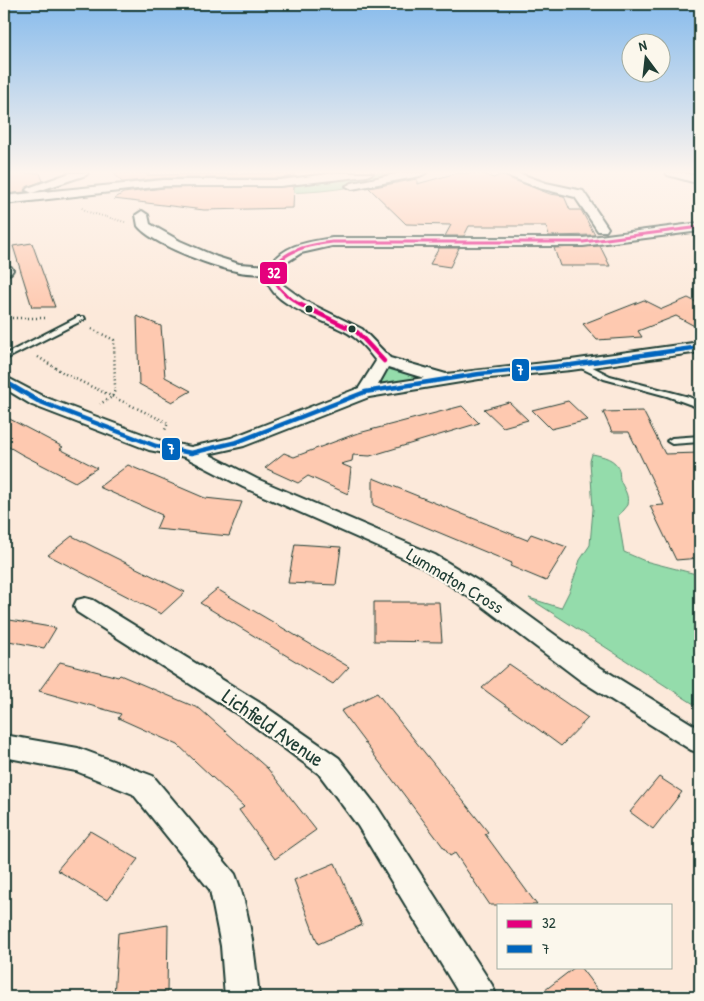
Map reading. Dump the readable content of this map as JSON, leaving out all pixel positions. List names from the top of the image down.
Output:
{
  "streets": {
    "street": ["Lummaton Cross", "Lichfield Avenue"]
  },
  "lines": ["transit line 32", "transit line 7"],
  "legend": ["32", "7"],
  "north": "top"
}
